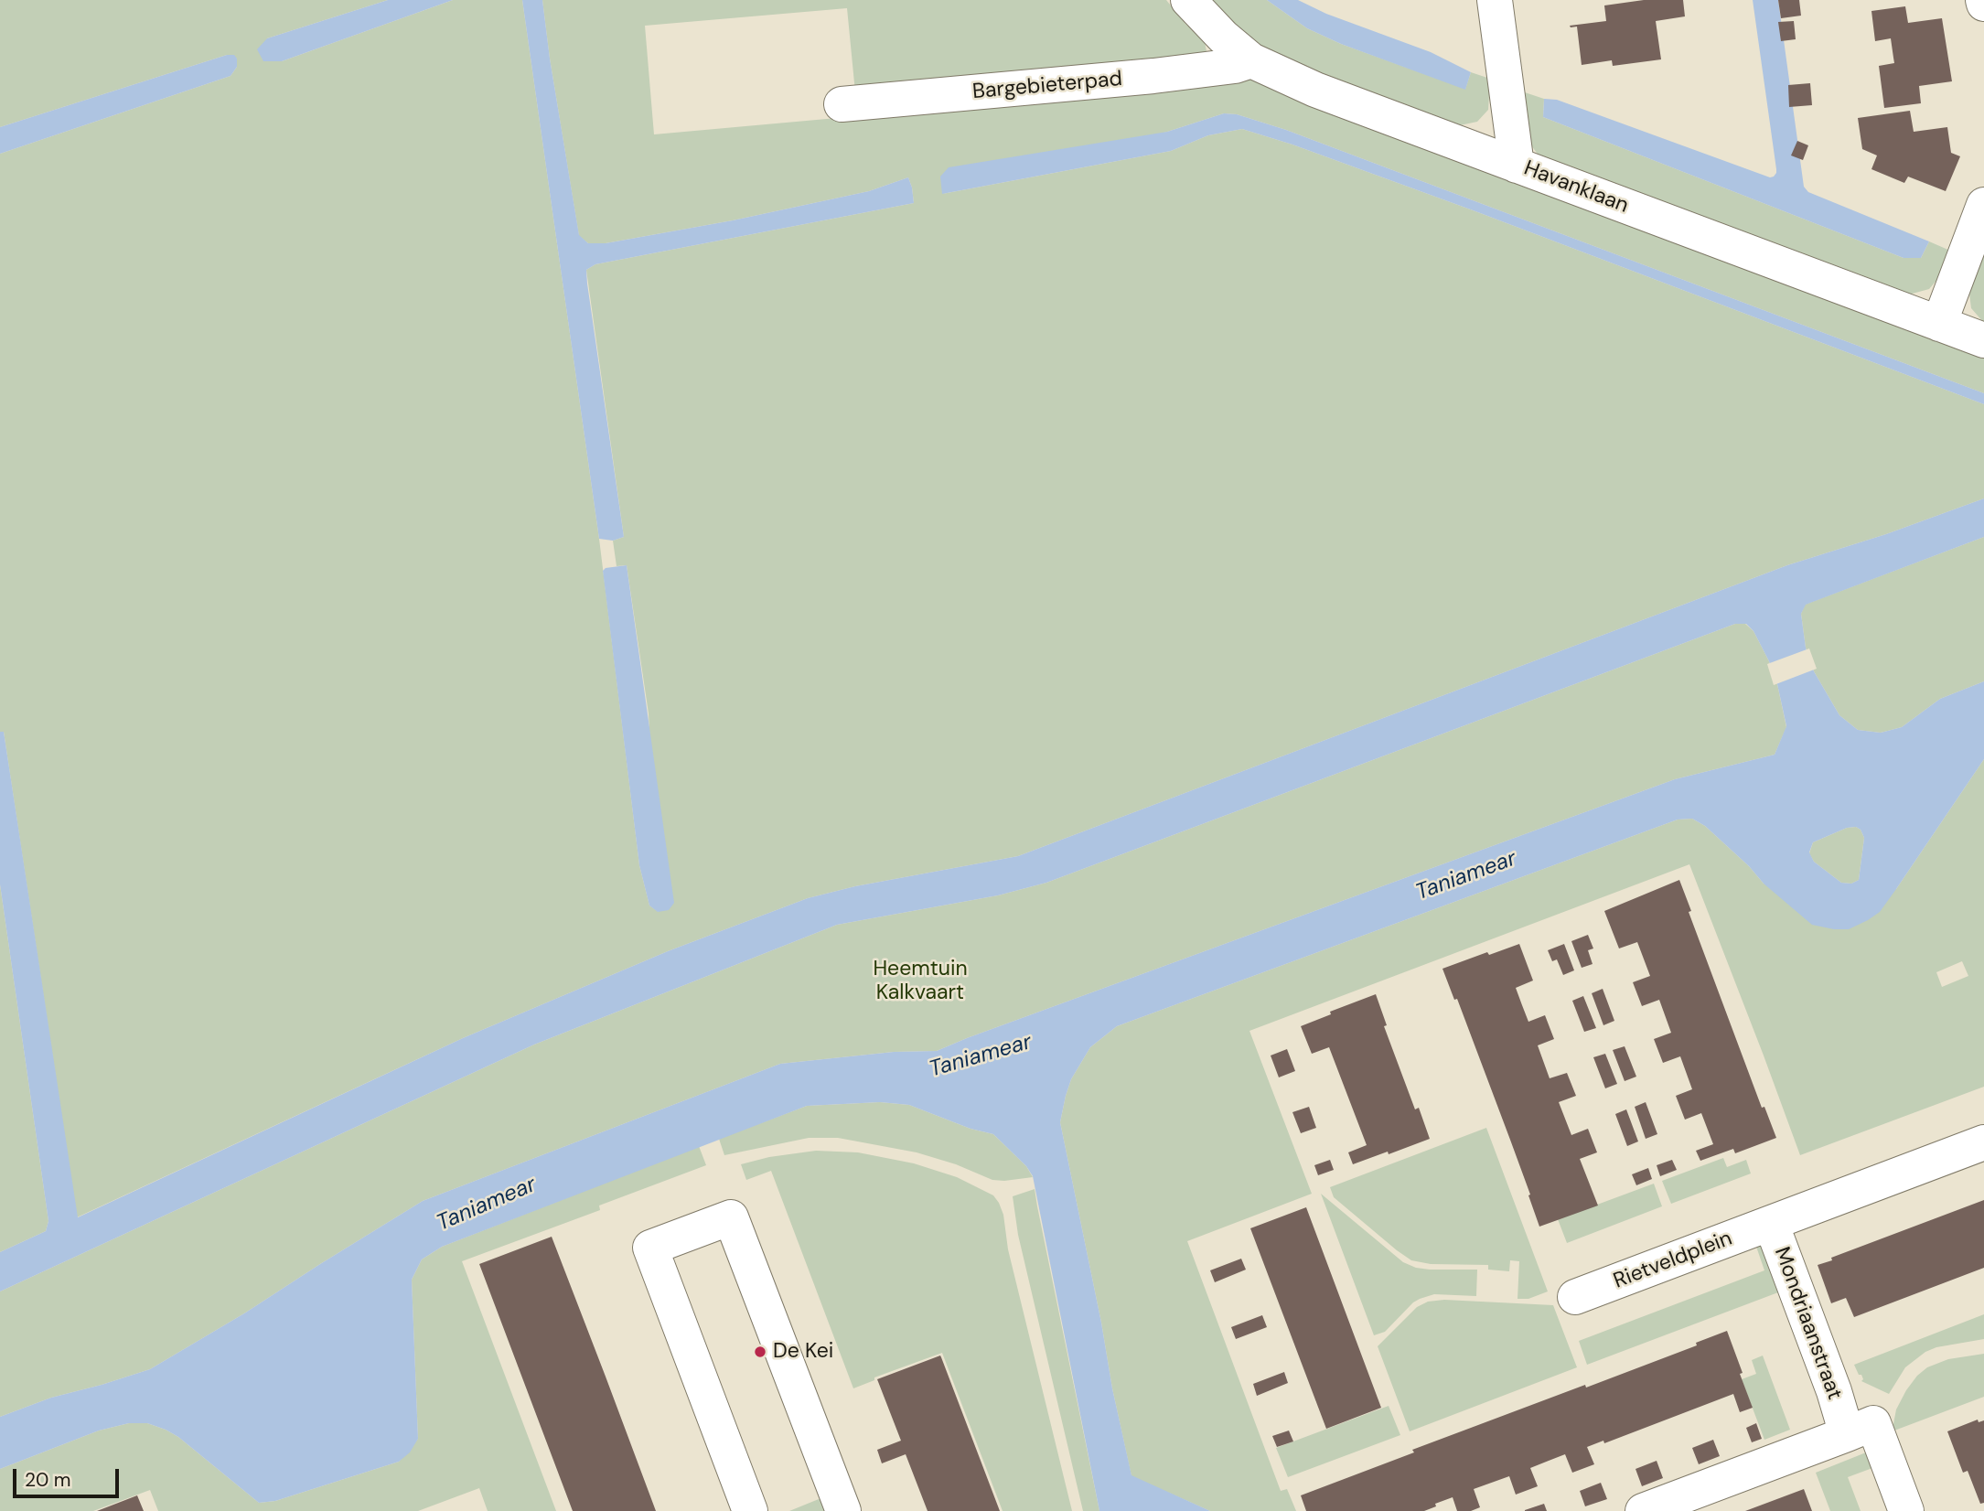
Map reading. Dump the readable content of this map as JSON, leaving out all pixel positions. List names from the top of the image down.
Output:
{
  "streets": {
    "street": [
      "Bargebieterpad",
      "Havanklaan",
      "Rietveldplein",
      "Mondriaanstraat"
    ]
  },
  "crossings": [
    ["Bargebieterpad", "Havanklaan"],
    ["Rietveldplein", "Mondriaanstraat"]
  ],
  "water": ["Taniamear"],
  "parks": ["Heemtuin Kalkvaart"],
  "places": ["De Kei"],
  "scale_bar": "20 m"
}
